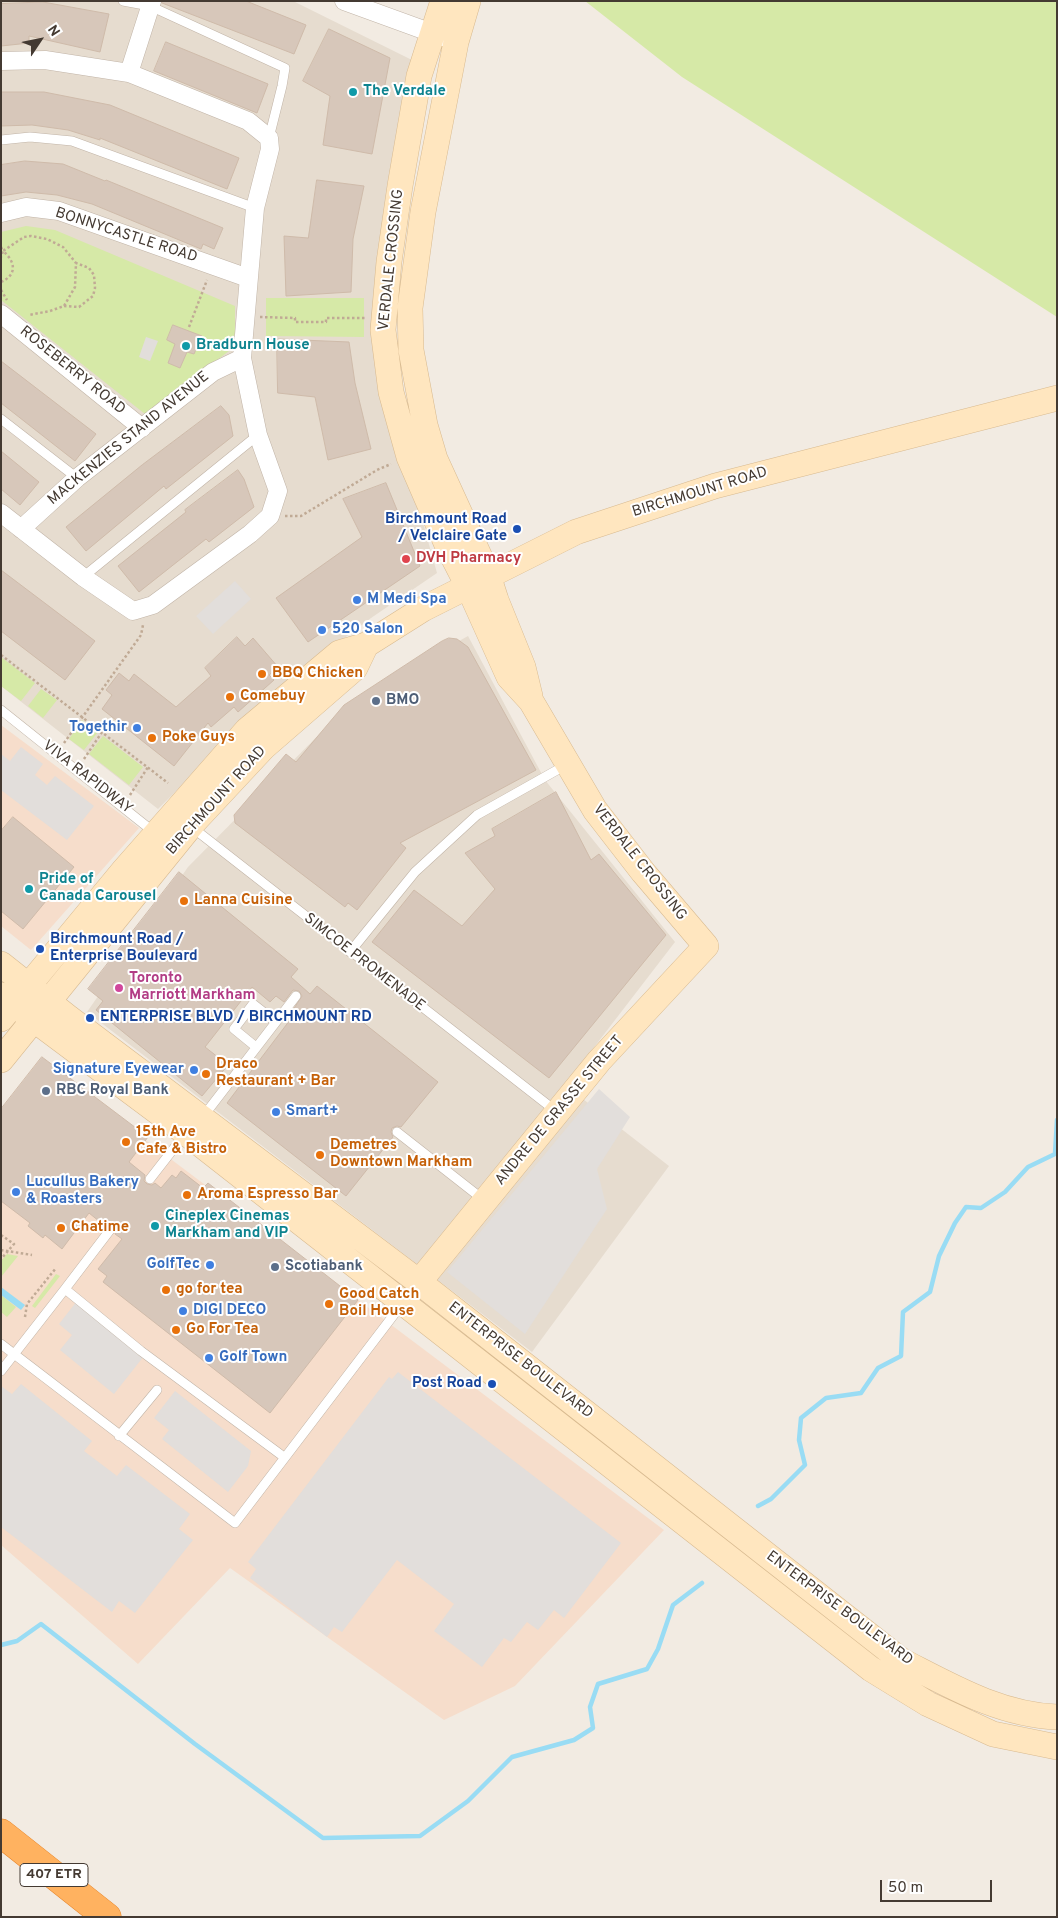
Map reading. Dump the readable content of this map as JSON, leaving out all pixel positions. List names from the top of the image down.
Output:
{
  "streets": {
    "highway": ["407 ETR"],
    "main road": [
      "VERDALE CROSSING",
      "BIRCHMOUNT ROAD",
      "ANDRE DE GRASSE STREET",
      "ENTERPRISE BOULEVARD"
    ],
    "street": ["BONNYCASTLE ROAD", "ROSEBERRY ROAD", "MACKENZIES STAND AVENUE"],
    "lane": ["VIVA RAPIDWAY", "SIMCOE PROMENADE"]
  },
  "crossings": [
    ["VERDALE CROSSING", "BIRCHMOUNT ROAD"],
    ["VERDALE CROSSING", "ANDRE DE GRASSE STREET"],
    ["ROSEBERRY ROAD", "MACKENZIES STAND AVENUE"],
    ["BIRCHMOUNT ROAD", "VIVA RAPIDWAY"],
    ["BIRCHMOUNT ROAD", "SIMCOE PROMENADE"],
    ["BIRCHMOUNT ROAD", "ENTERPRISE BOULEVARD"],
    ["SIMCOE PROMENADE", "ANDRE DE GRASSE STREET"],
    ["ANDRE DE GRASSE STREET", "ENTERPRISE BOULEVARD"]
  ],
  "places": [
    "The Verdale",
    "Bradburn House",
    "Birchmount Road / Velclaire Gate",
    "DVH Pharmacy",
    "M Medi Spa",
    "520 Salon",
    "BBQ Chicken",
    "Comebuy",
    "BMO",
    "Togethir",
    "Poke Guys",
    "Pride of Canada Carousel",
    "Lanna Cuisine",
    "Birchmount Road / Enterprise Boulevard",
    "Toronto Marriott Markham",
    "ENTERPRISE BLVD / BIRCHMOUNT RD",
    "Signature Eyewear",
    "Draco Restaurant + Bar",
    "RBC Royal Bank",
    "Smart+",
    "15th Ave Cafe & Bistro",
    "Demetres Downtown Markham",
    "Lucullus Bakery & Roasters",
    "Aroma Espresso Bar",
    "Cineplex Cinemas Markham and VIP",
    "Chatime",
    "GolfTec",
    "Scotiabank",
    "go for tea",
    "Good Catch Boil House",
    "DIGI DECO",
    "Go For Tea",
    "Golf Town",
    "Post Road"
  ],
  "scale_bar": "50 m",
  "north": "top right"
}
